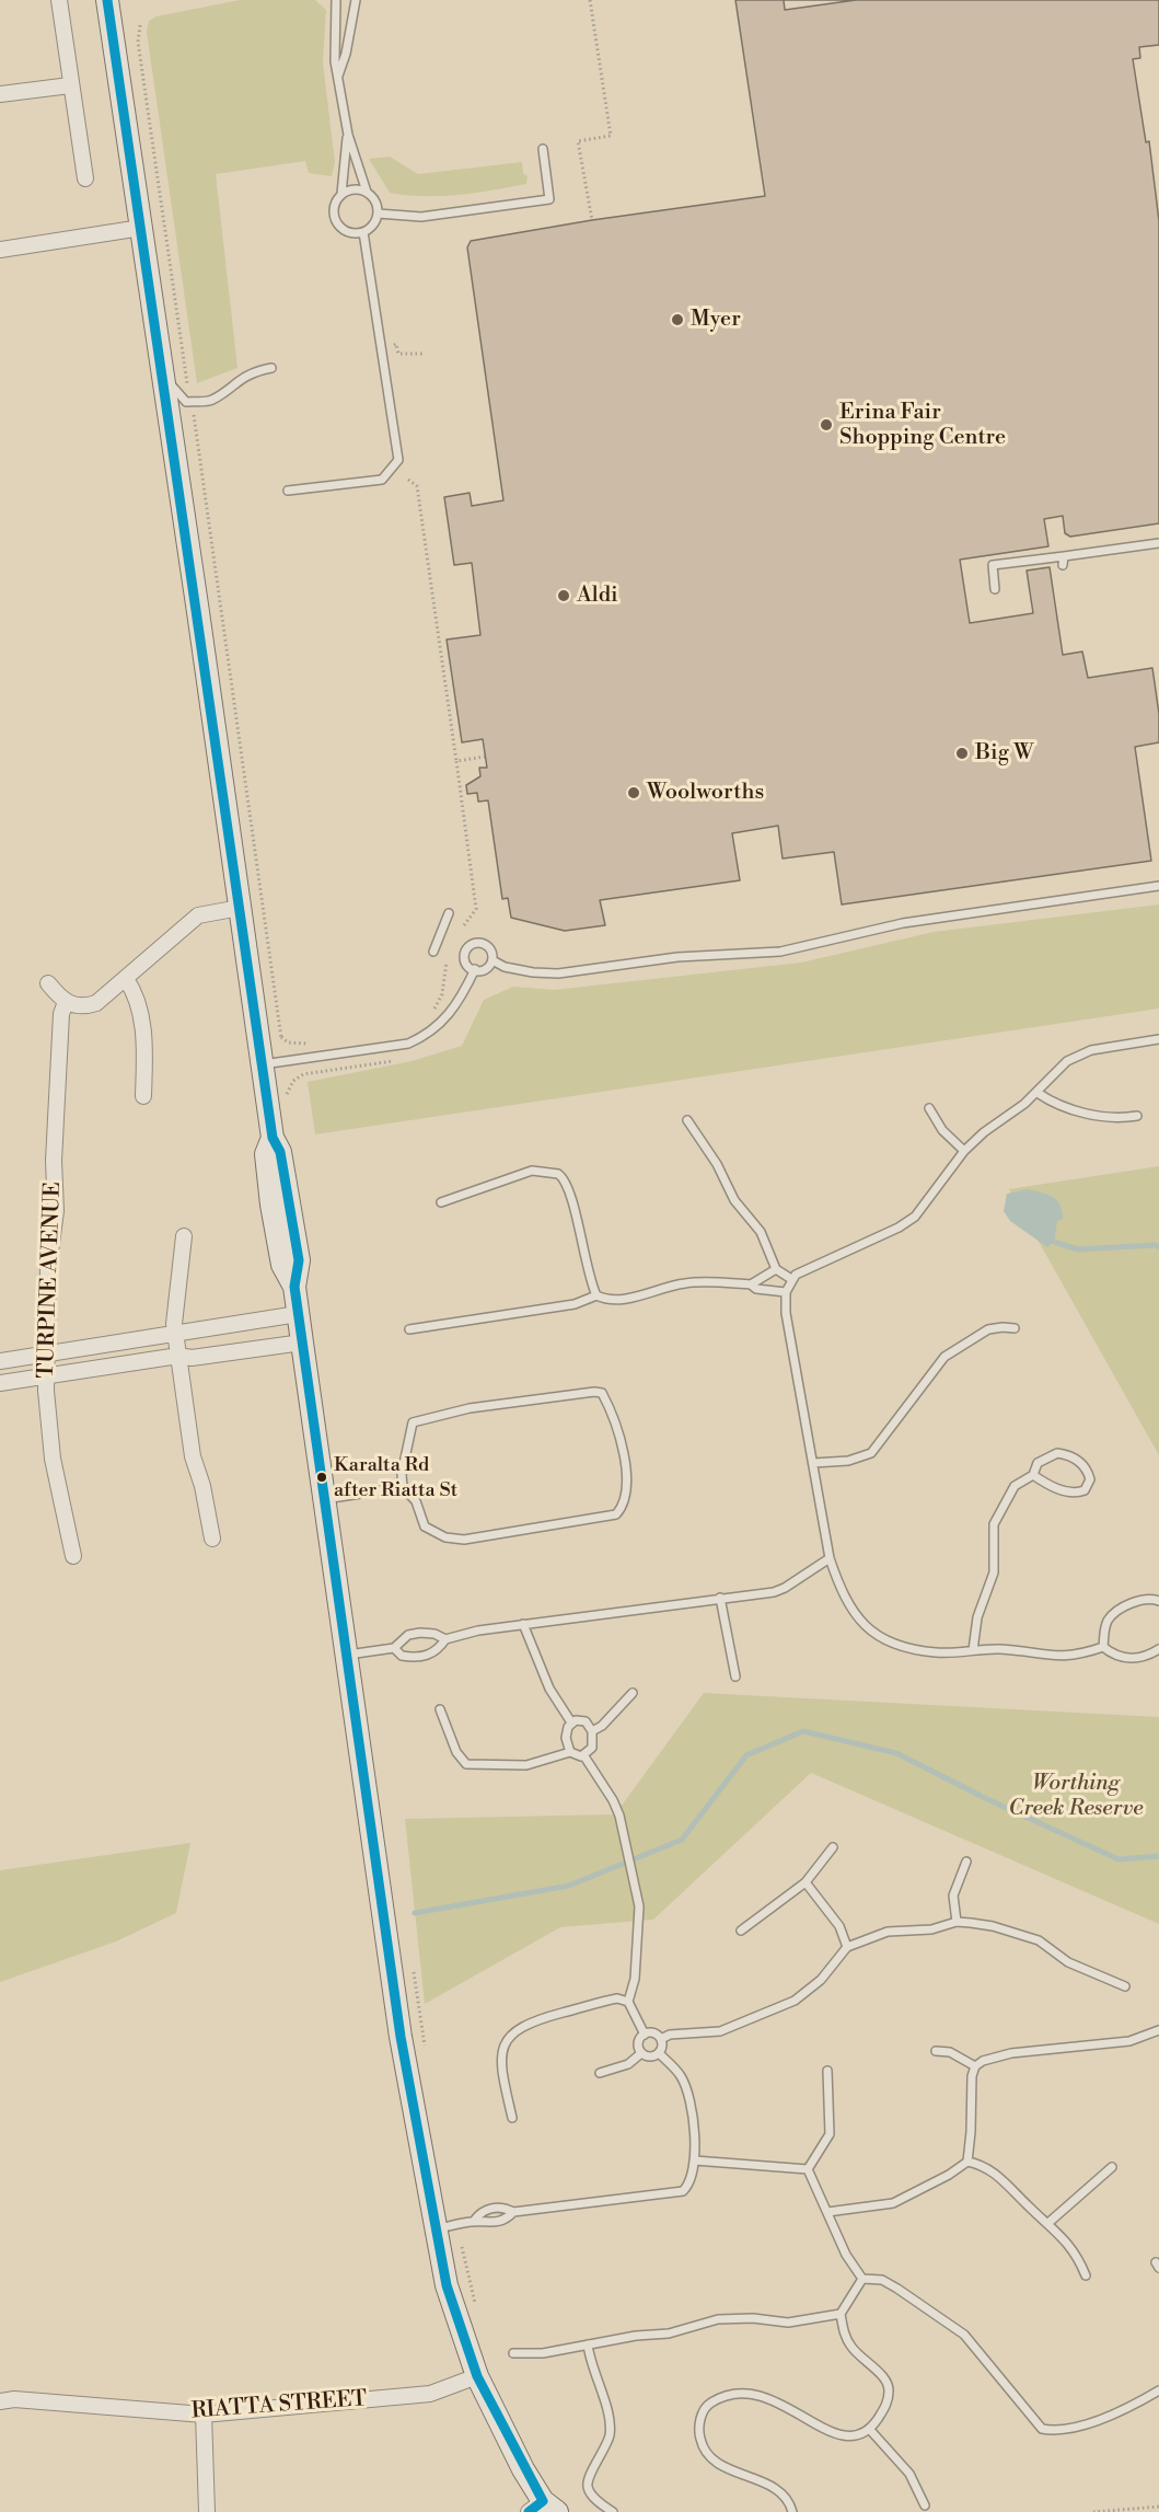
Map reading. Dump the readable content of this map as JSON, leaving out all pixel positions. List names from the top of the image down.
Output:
{
  "streets": {
    "street": ["TURPINE AVENUE", "RIATTA STREET"]
  },
  "parks": ["Worthing Creek Reserve"],
  "places": [
    "Myer",
    "Erina Fair Shopping Centre",
    "Aldi",
    "Big W",
    "Woolworths",
    "Karalta Rd after Riatta St"
  ]
}
